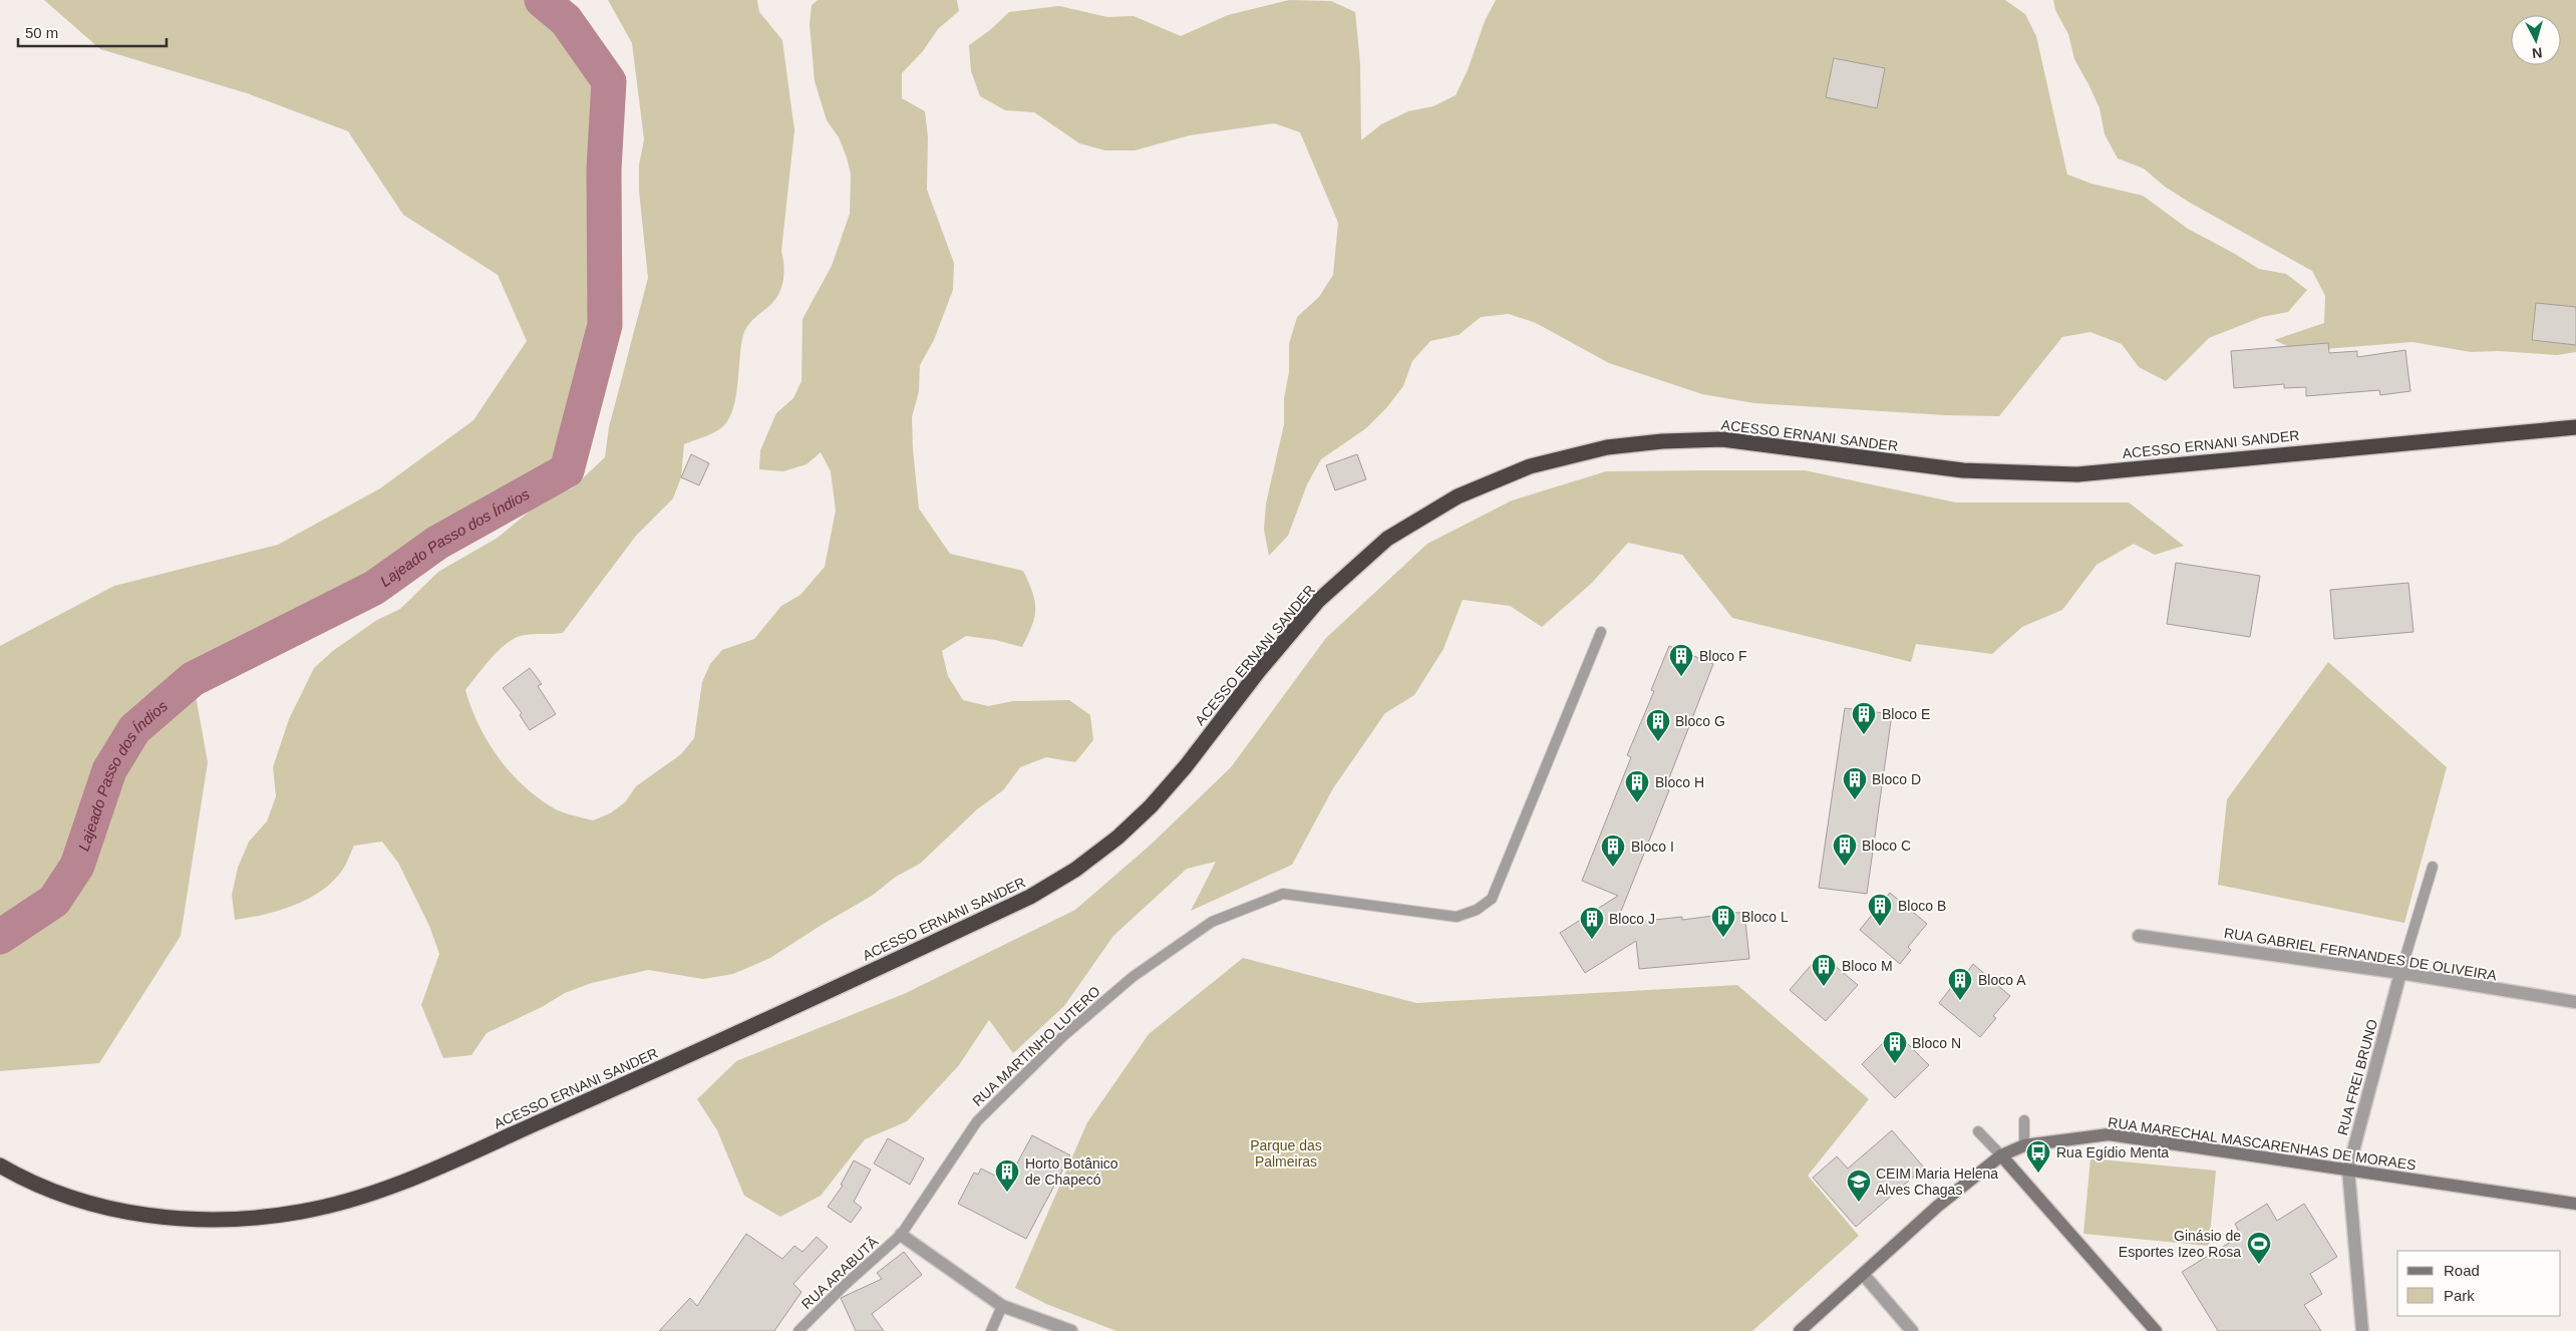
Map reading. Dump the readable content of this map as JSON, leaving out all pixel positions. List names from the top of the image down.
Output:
{
  "streets": {
    "highway": ["ACESSO ERNANI SANDER"],
    "street": ["RUA GABRIEL FERNANDES DE OLIVEIRA", "RUA FREI BRUNO", "RUA MARECHAL MASCARENHAS DE MORAES"],
    "lane": ["RUA MARTINHO LUTERO", "RUA ARABUTÃ"]
  },
  "crossings": [
    ["RUA GABRIEL FERNANDES DE OLIVEIRA", "RUA FREI BRUNO"],
    ["RUA MARTINHO LUTERO", "RUA ARABUTÃ"],
    ["RUA FREI BRUNO", "RUA MARECHAL MASCARENHAS DE MORAES"]
  ],
  "water": ["Lajeado Passo dos Índios"],
  "parks": ["Parque das Palmeiras"],
  "places": {
    "building": [
      "Bloco F",
      "Bloco E",
      "Bloco G",
      "Bloco D",
      "Bloco H",
      "Bloco C",
      "Bloco I",
      "Bloco B",
      "Bloco L",
      "Bloco J",
      "Bloco M",
      "Bloco A",
      "Bloco N",
      "Horto Botânico de Chapecó"
    ],
    "bus stop": ["Rua Egídio Menta"],
    "school or university": ["CEIM Maria Helena Alves Chagas"],
    "sports": ["Ginásio de Esportes Izeo Rosa"]
  },
  "legend": ["Road", "Park"],
  "scale_bar": "50 m",
  "north": "bottom"
}
